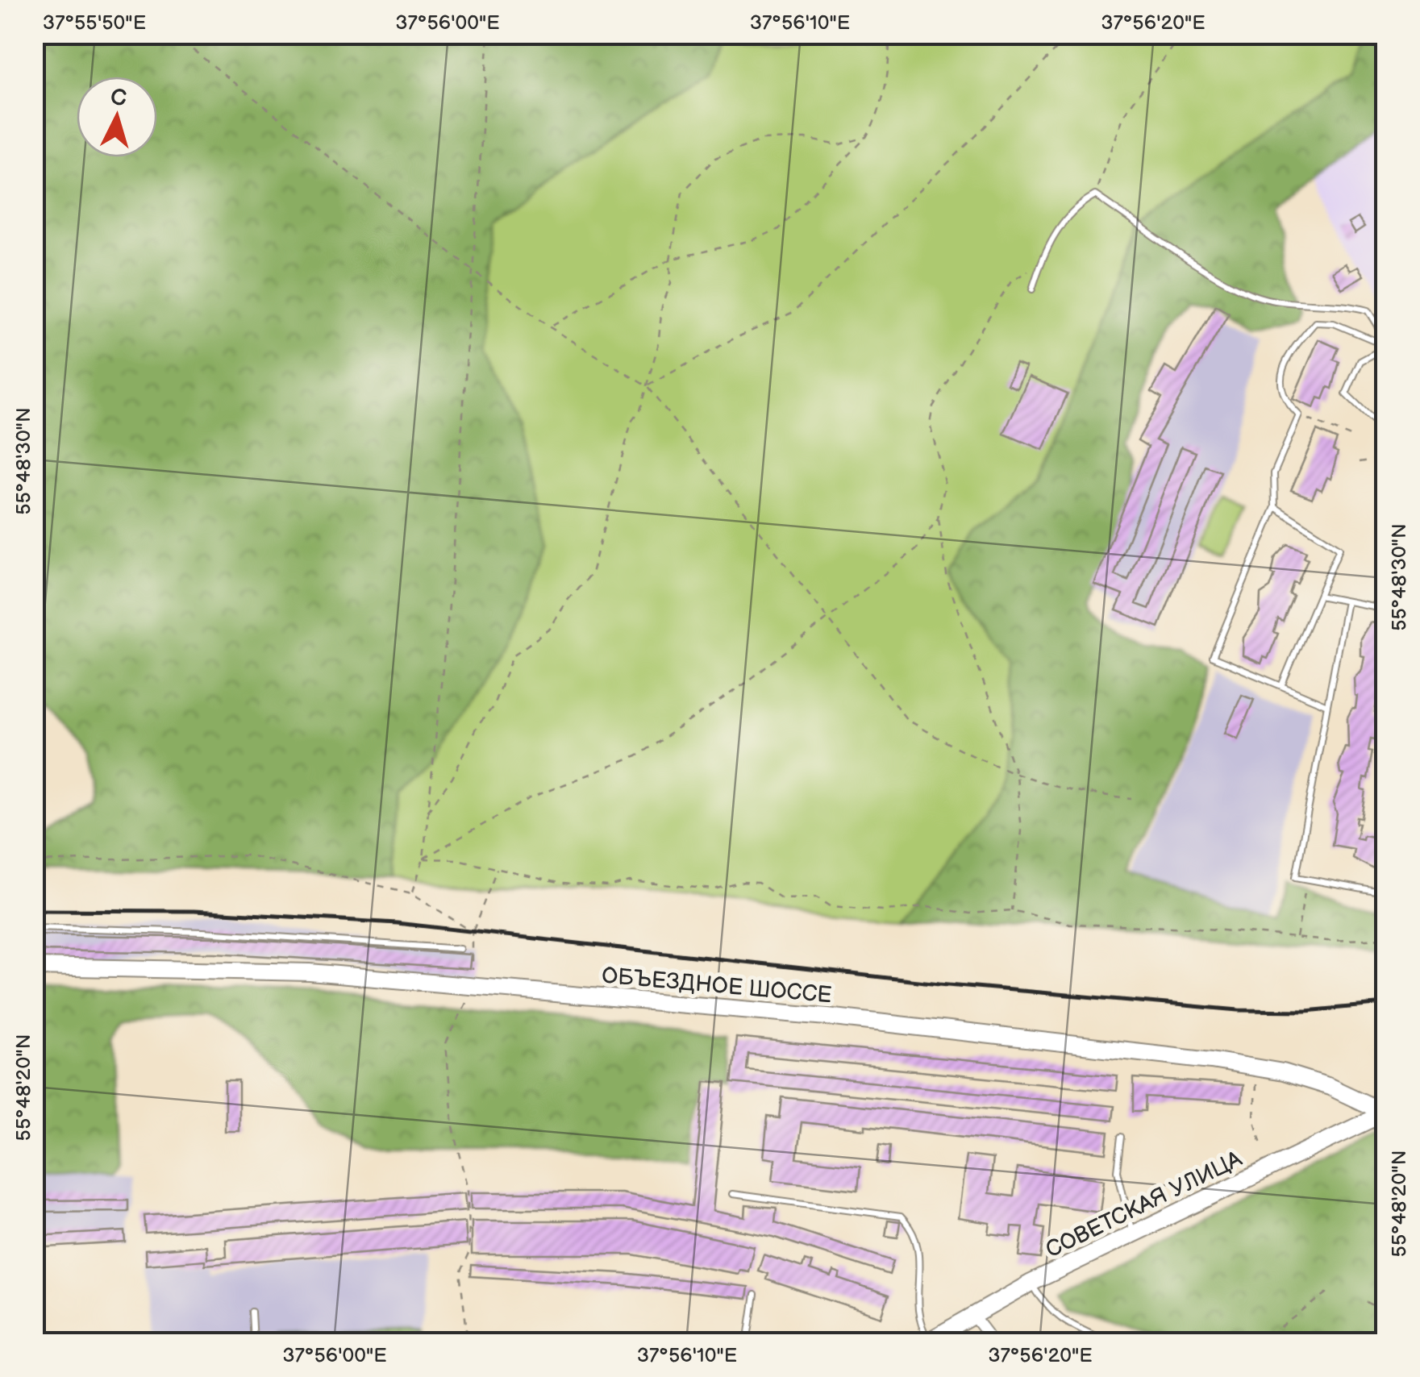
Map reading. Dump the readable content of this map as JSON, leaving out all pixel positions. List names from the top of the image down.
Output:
{
  "streets": {
    "main road": ["ОБЪЕЗДНОЕ ШОССЕ", "СОВЕТСКАЯ УЛИЦА"]
  },
  "crossings": [
    ["ОБЪЕЗДНОЕ ШОССЕ", "СОВЕТСКАЯ УЛИЦА"]
  ],
  "north": "top",
  "coordinates": [
    "37°55'50\"E",
    "37°56'00\"E",
    "37°56'10\"E",
    "37°56'20\"E",
    "55°48'30\"N",
    "55°48'20\"N"
  ]
}
